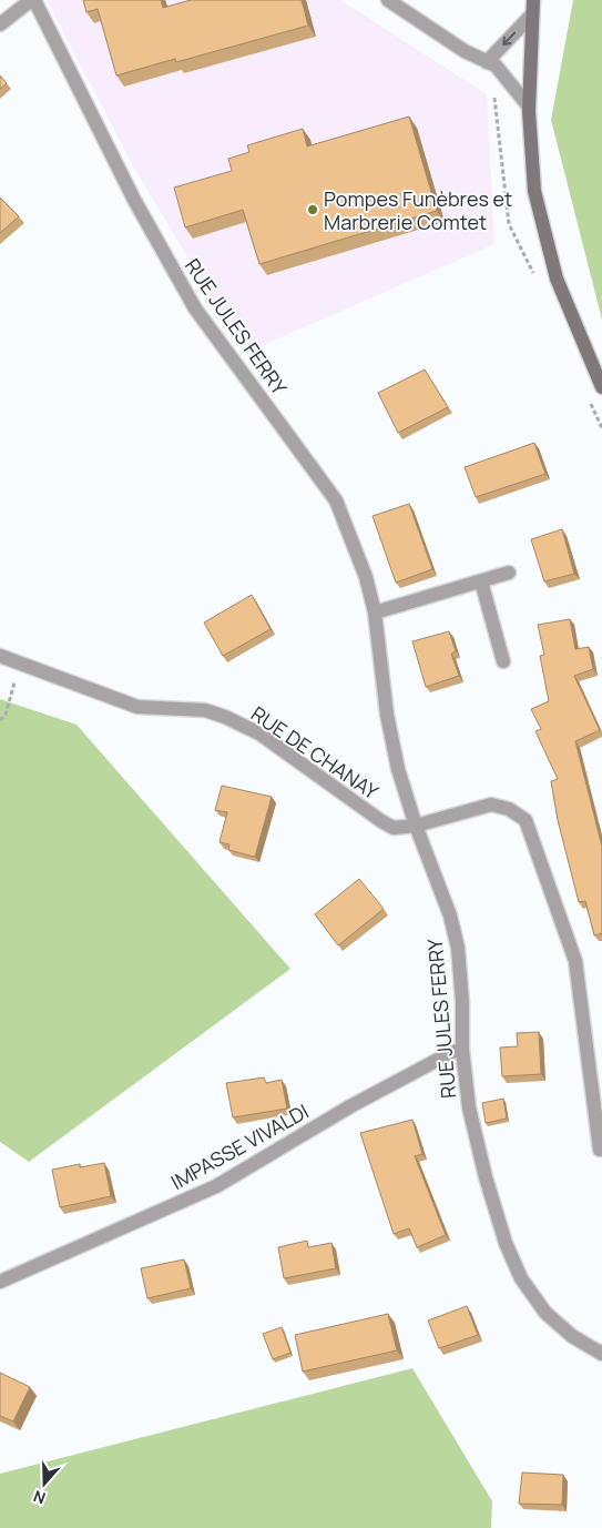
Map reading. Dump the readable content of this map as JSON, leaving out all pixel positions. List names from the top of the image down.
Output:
{
  "streets": {
    "street": ["RUE JULES FERRY", "RUE DE CHANAY", "IMPASSE VIVALDI"]
  },
  "crossings": [
    ["RUE JULES FERRY", "RUE DE CHANAY"],
    ["RUE JULES FERRY", "IMPASSE VIVALDI"]
  ],
  "places": ["Pompes Funèbres et Marbrerie Comtet"],
  "north": "bottom"
}
